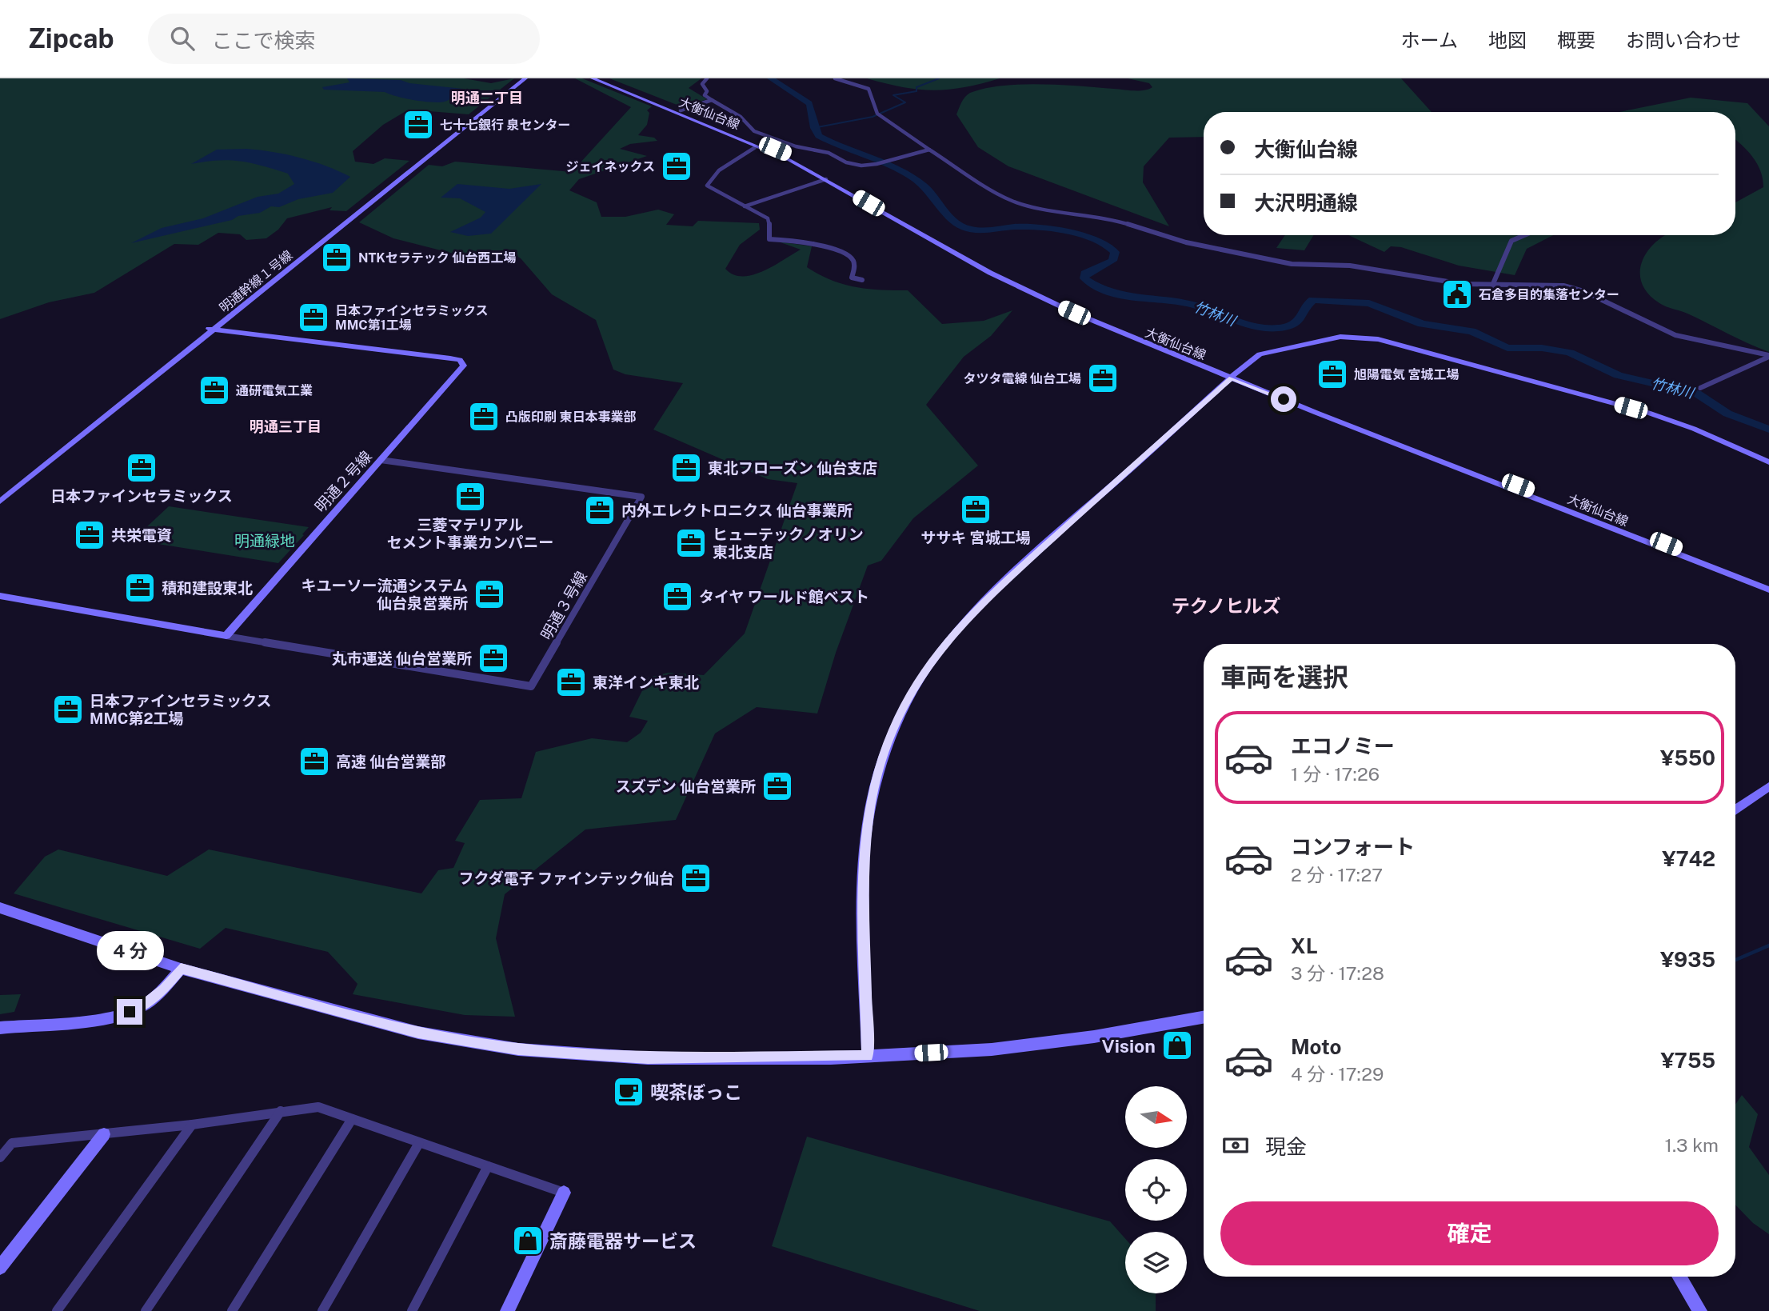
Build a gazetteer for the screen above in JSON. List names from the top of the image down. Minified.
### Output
{"streets":{"street":["大衡仙台線","明通幹線１号線","明通２号線","明通３号線"]},"crossings":[["明通幹線１号線","明通２号線"],["明通２号線","明通３号線"]],"districts":["明通二丁目","明通三丁目","テクノヒルズ"],"water":["竹林川"],"parks":["明通緑地"],"places":{"office":["七十七銀行 泉センター","ジェイネックス","NTKセラテック 仙台西工場","日本ファインセラミックス MMC第1工場","旭陽電気 宮城工場","タツタ電線 仙台工場","通研電気工業","凸版印刷 東日本事業部","日本ファインセラミックス","東北フローズン 仙台支店","三菱マテリアル セメント事業カンパニー","ササキ 宮城工場","内外エレクトロニクス 仙台事業所","共栄電資","ヒューテックノオリン 東北支店","積和建設東北","キユーソー流通システム 仙台泉営業所","タイヤ ワールド館ベスト","丸市運送 仙台営業所","東洋インキ東北","日本ファインセラミックス MMC第2工場","高速 仙台営業部","スズデン 仙台営業所","フクダ電子 ファインテック仙台"],"public building":["石倉多目的集落センター"],"shop":["Vision","斎藤電器サービス"],"cafe":["喫茶ぼっこ"]},"north":"right","page":{"header":"Zipcab","search":"ここで検索","nav":["ホーム","地図","概要","お問い合わせ"],"banner":["大衡仙台線","大沢明通線"],"heading":"車両を選択","list":[{"name":"エコノミー","note":"1 分 · 17:26","value":"¥550"},{"name":"コンフォート","note":"2 分 · 17:27","value":"¥742"},{"name":"XL","note":"3 分 · 17:28","value":"¥935"},{"name":"Moto","note":"4 分 · 17:29","value":"¥755"}],"bubble":"4 分","pay":["現金","1.3 km"],"buttons":"確定"}}
